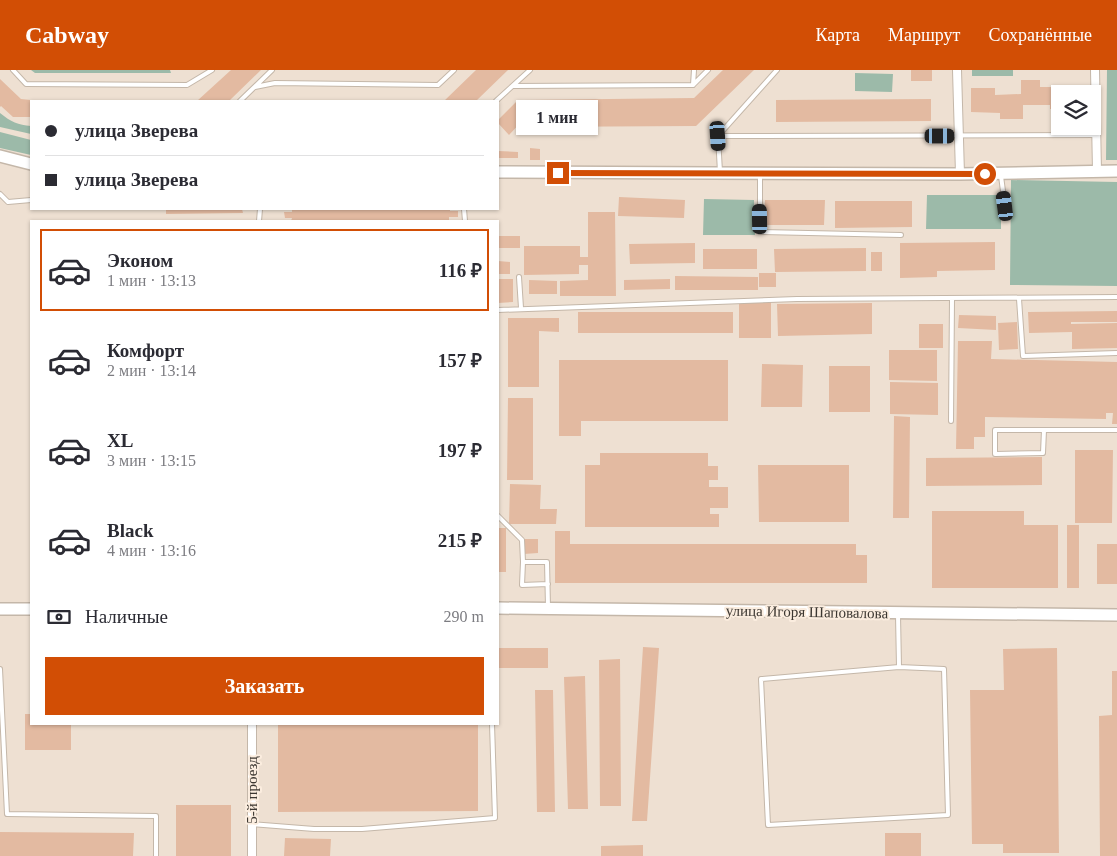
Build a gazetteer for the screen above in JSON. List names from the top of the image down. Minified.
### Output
{"streets":{"street":["улица Игоря Шаповалова","5-й проезд"]},"page":{"header":"Cabway","nav":["Карта","Маршрут","Сохранённые"],"bubble":"1 мин","banner":["улица Зверева","улица Зверева"],"list":[{"name":"Эконом","note":"1 мин · 13:13","value":"116 ₽"},{"name":"Комфорт","note":"2 мин · 13:14","value":"157 ₽"},{"name":"XL","note":"3 мин · 13:15","value":"197 ₽"},{"name":"Black","note":"4 мин · 13:16","value":"215 ₽"}],"pay":["Наличные","290 m"],"buttons":"Заказать"}}
